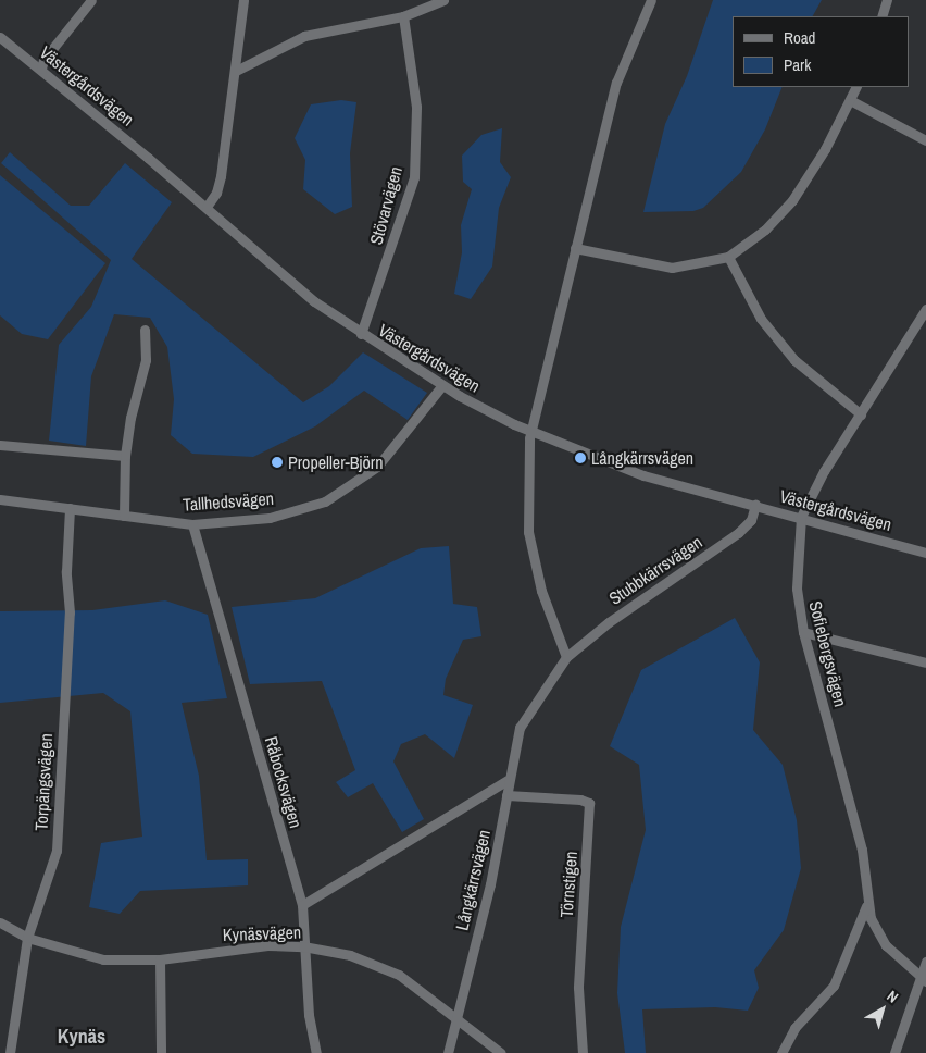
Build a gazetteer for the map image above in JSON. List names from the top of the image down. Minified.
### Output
{"streets":{"street":["Västergårdsvägen","Stövarvägen","Tallhedsvägen","Stubbkärrsvägen","Sofiebergsvägen","Torpängsvägen","Råbocksvägen","Långkärrsvägen","Törnstigen","Kynäsvägen"]},"crossings":[["Västergårdsvägen","Stövarvägen"],["Västergårdsvägen","Tallhedsvägen"],["Västergårdsvägen","Stubbkärrsvägen"],["Västergårdsvägen","Sofiebergsvägen"],["Tallhedsvägen","Torpängsvägen"],["Tallhedsvägen","Råbocksvägen"],["Stubbkärrsvägen","Långkärrsvägen"],["Torpängsvägen","Kynäsvägen"],["Råbocksvägen","Kynäsvägen"],["Långkärrsvägen","Törnstigen"],["Långkärrsvägen","Kynäsvägen"]],"districts":["Kynäs"],"places":["Långkärrsvägen","Propeller-Björn"],"legend":["Road","Park"],"north":"top right"}
